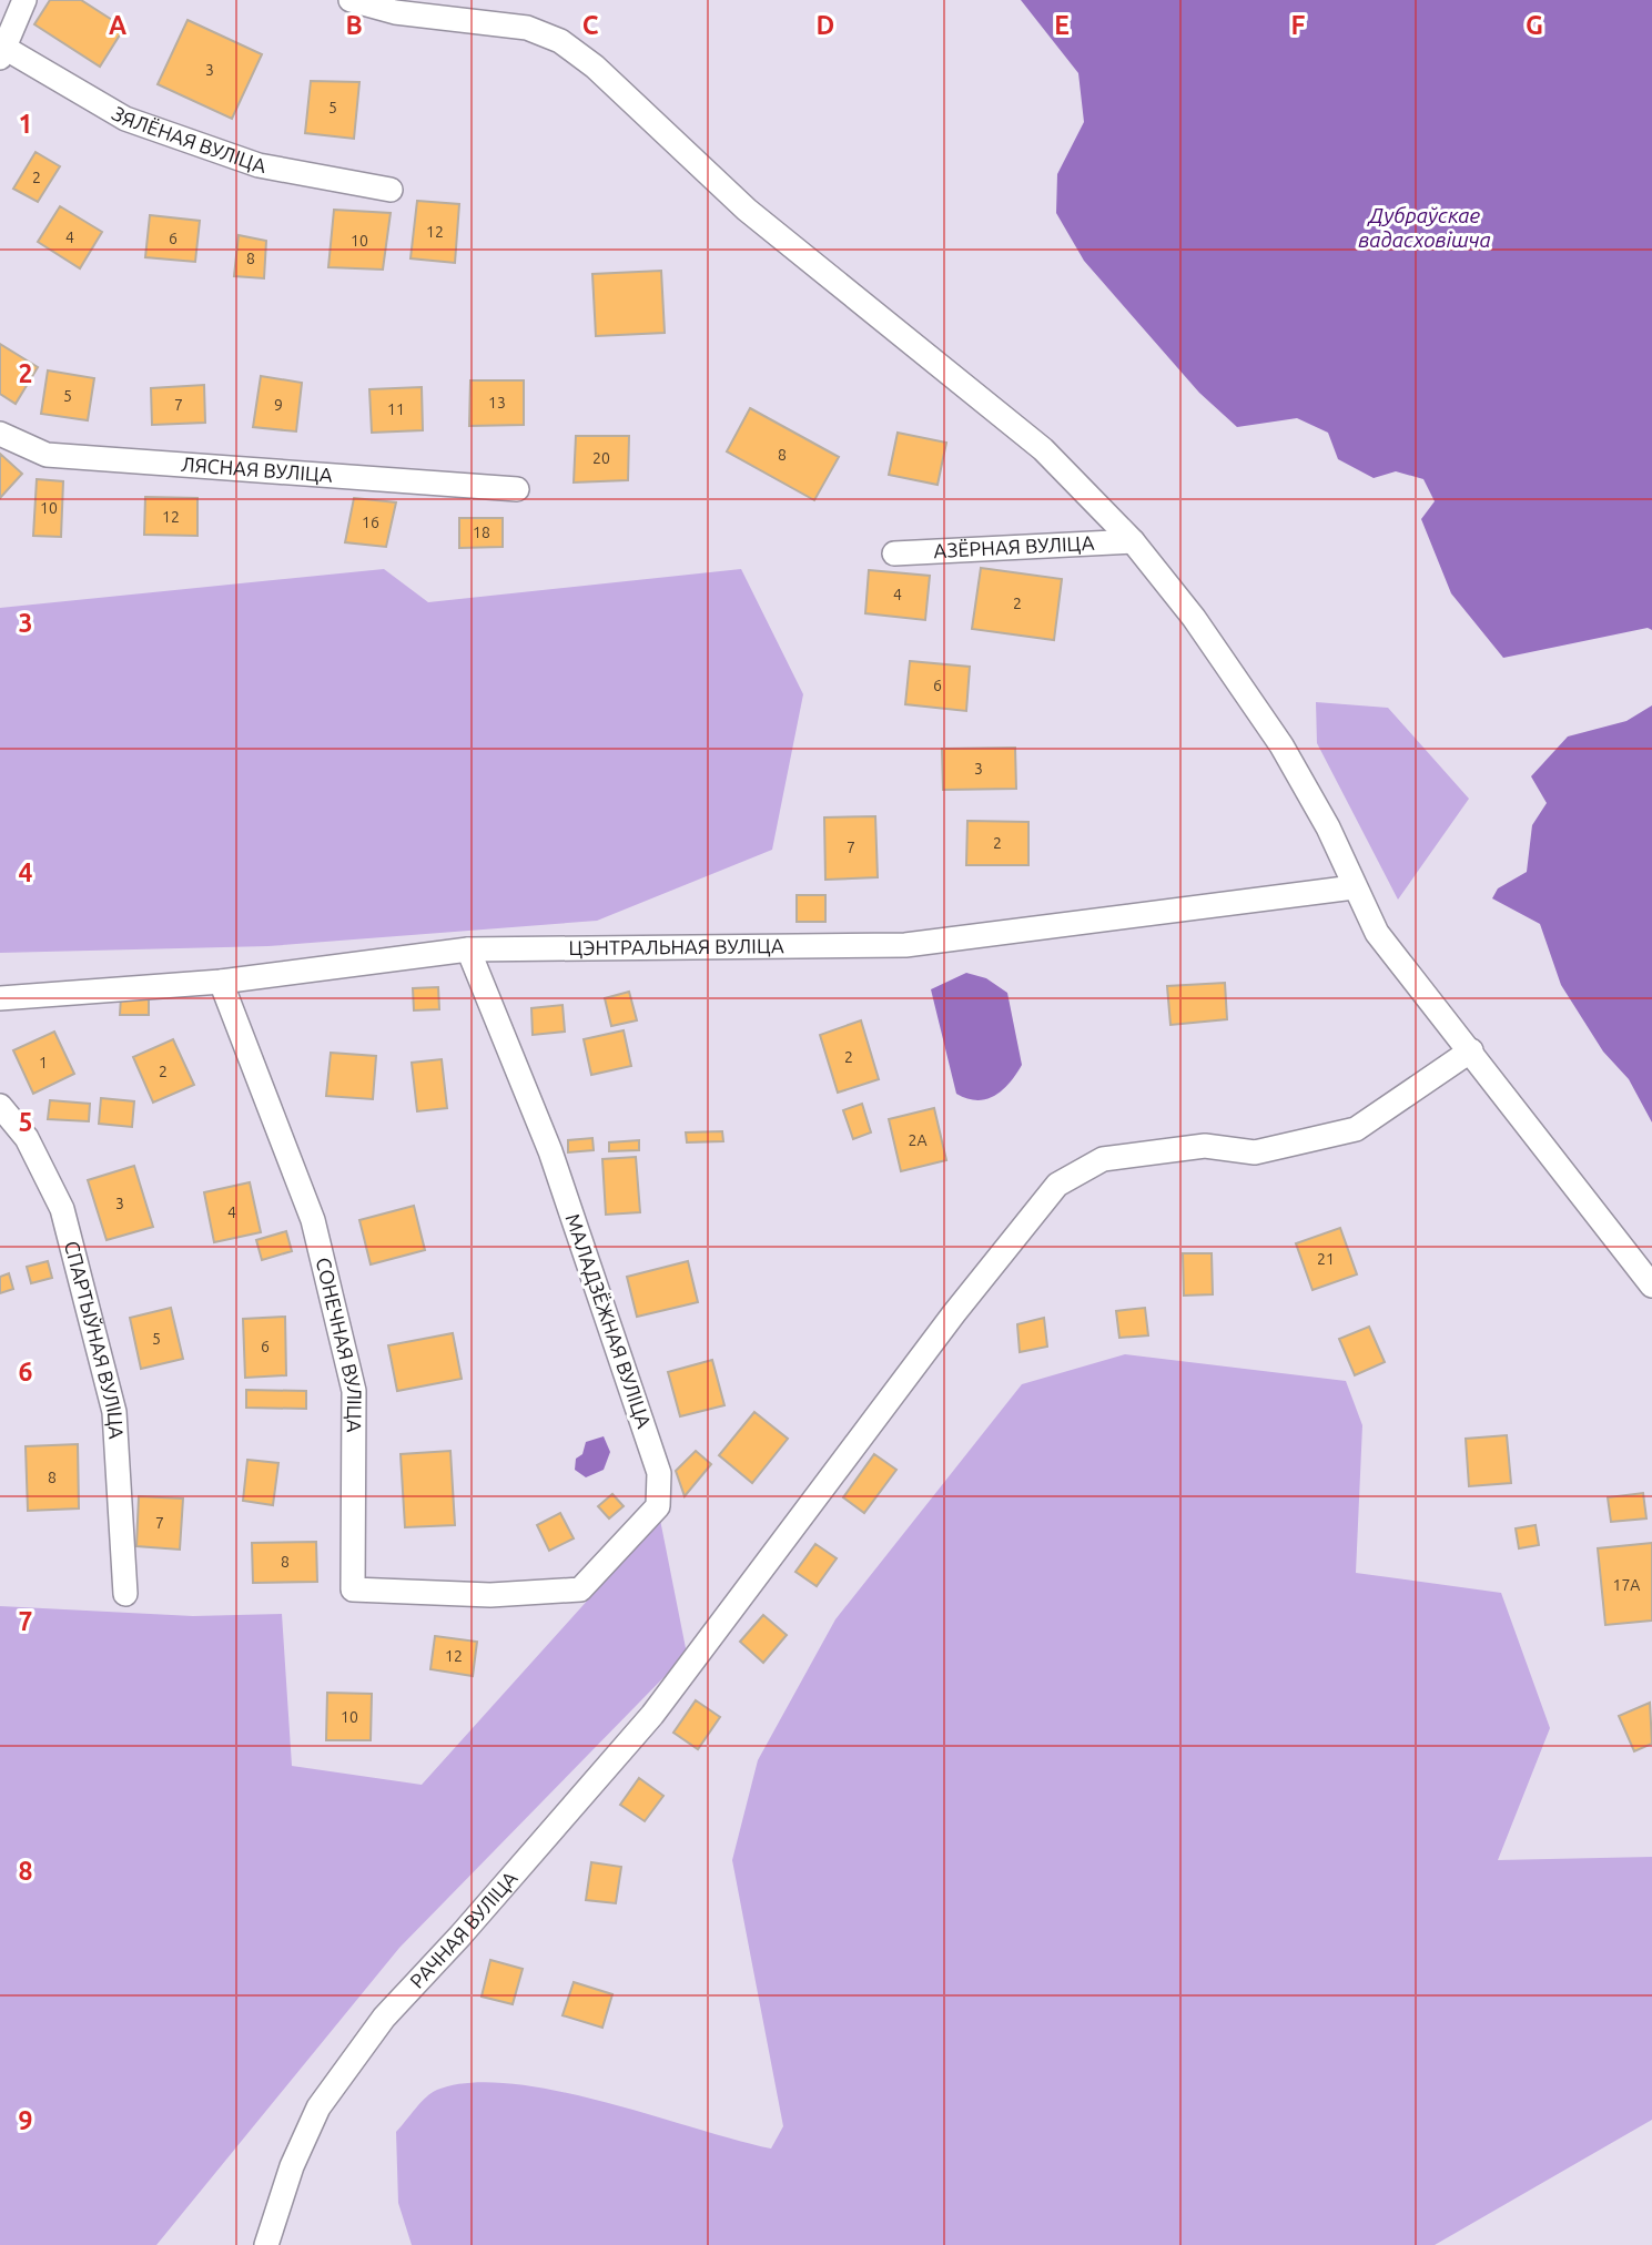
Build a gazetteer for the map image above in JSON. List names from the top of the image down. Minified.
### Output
{"streets":{"street":["ЗЯЛЁНАЯ ВУЛІЦА","ЛЯСНАЯ ВУЛІЦА","АЗЁРНАЯ ВУЛІЦА","ЦЭНТРАЛЬНАЯ ВУЛІЦА","МАЛАДЗЁЖНАЯ ВУЛІЦА","СПАРТЫЎНАЯ ВУЛІЦА","СОНЕЧНАЯ ВУЛІЦА","РАЧНАЯ ВУЛІЦА"]},"crossings":[["ЦЭНТРАЛЬНАЯ ВУЛІЦА","МАЛАДЗЁЖНАЯ ВУЛІЦА"],["ЦЭНТРАЛЬНАЯ ВУЛІЦА","СОНЕЧНАЯ ВУЛІЦА"],["МАЛАДЗЁЖНАЯ ВУЛІЦА","СОНЕЧНАЯ ВУЛІЦА"]],"water":["Дубраўскае вадасховішча"],"house_numbers":["3","5","2","12","4","6","10","8","5","13","7","9","11","8","20","10","12","16","18","4","2","6","3","2","7","2","1","2","2А","3","4","21","5","6","8","7","8","17А","12","10"],"grid":{"columns":["A","B","C","D","E","F","G"],"rows":["1","2","3","4","5","6","7","8","9"]}}
